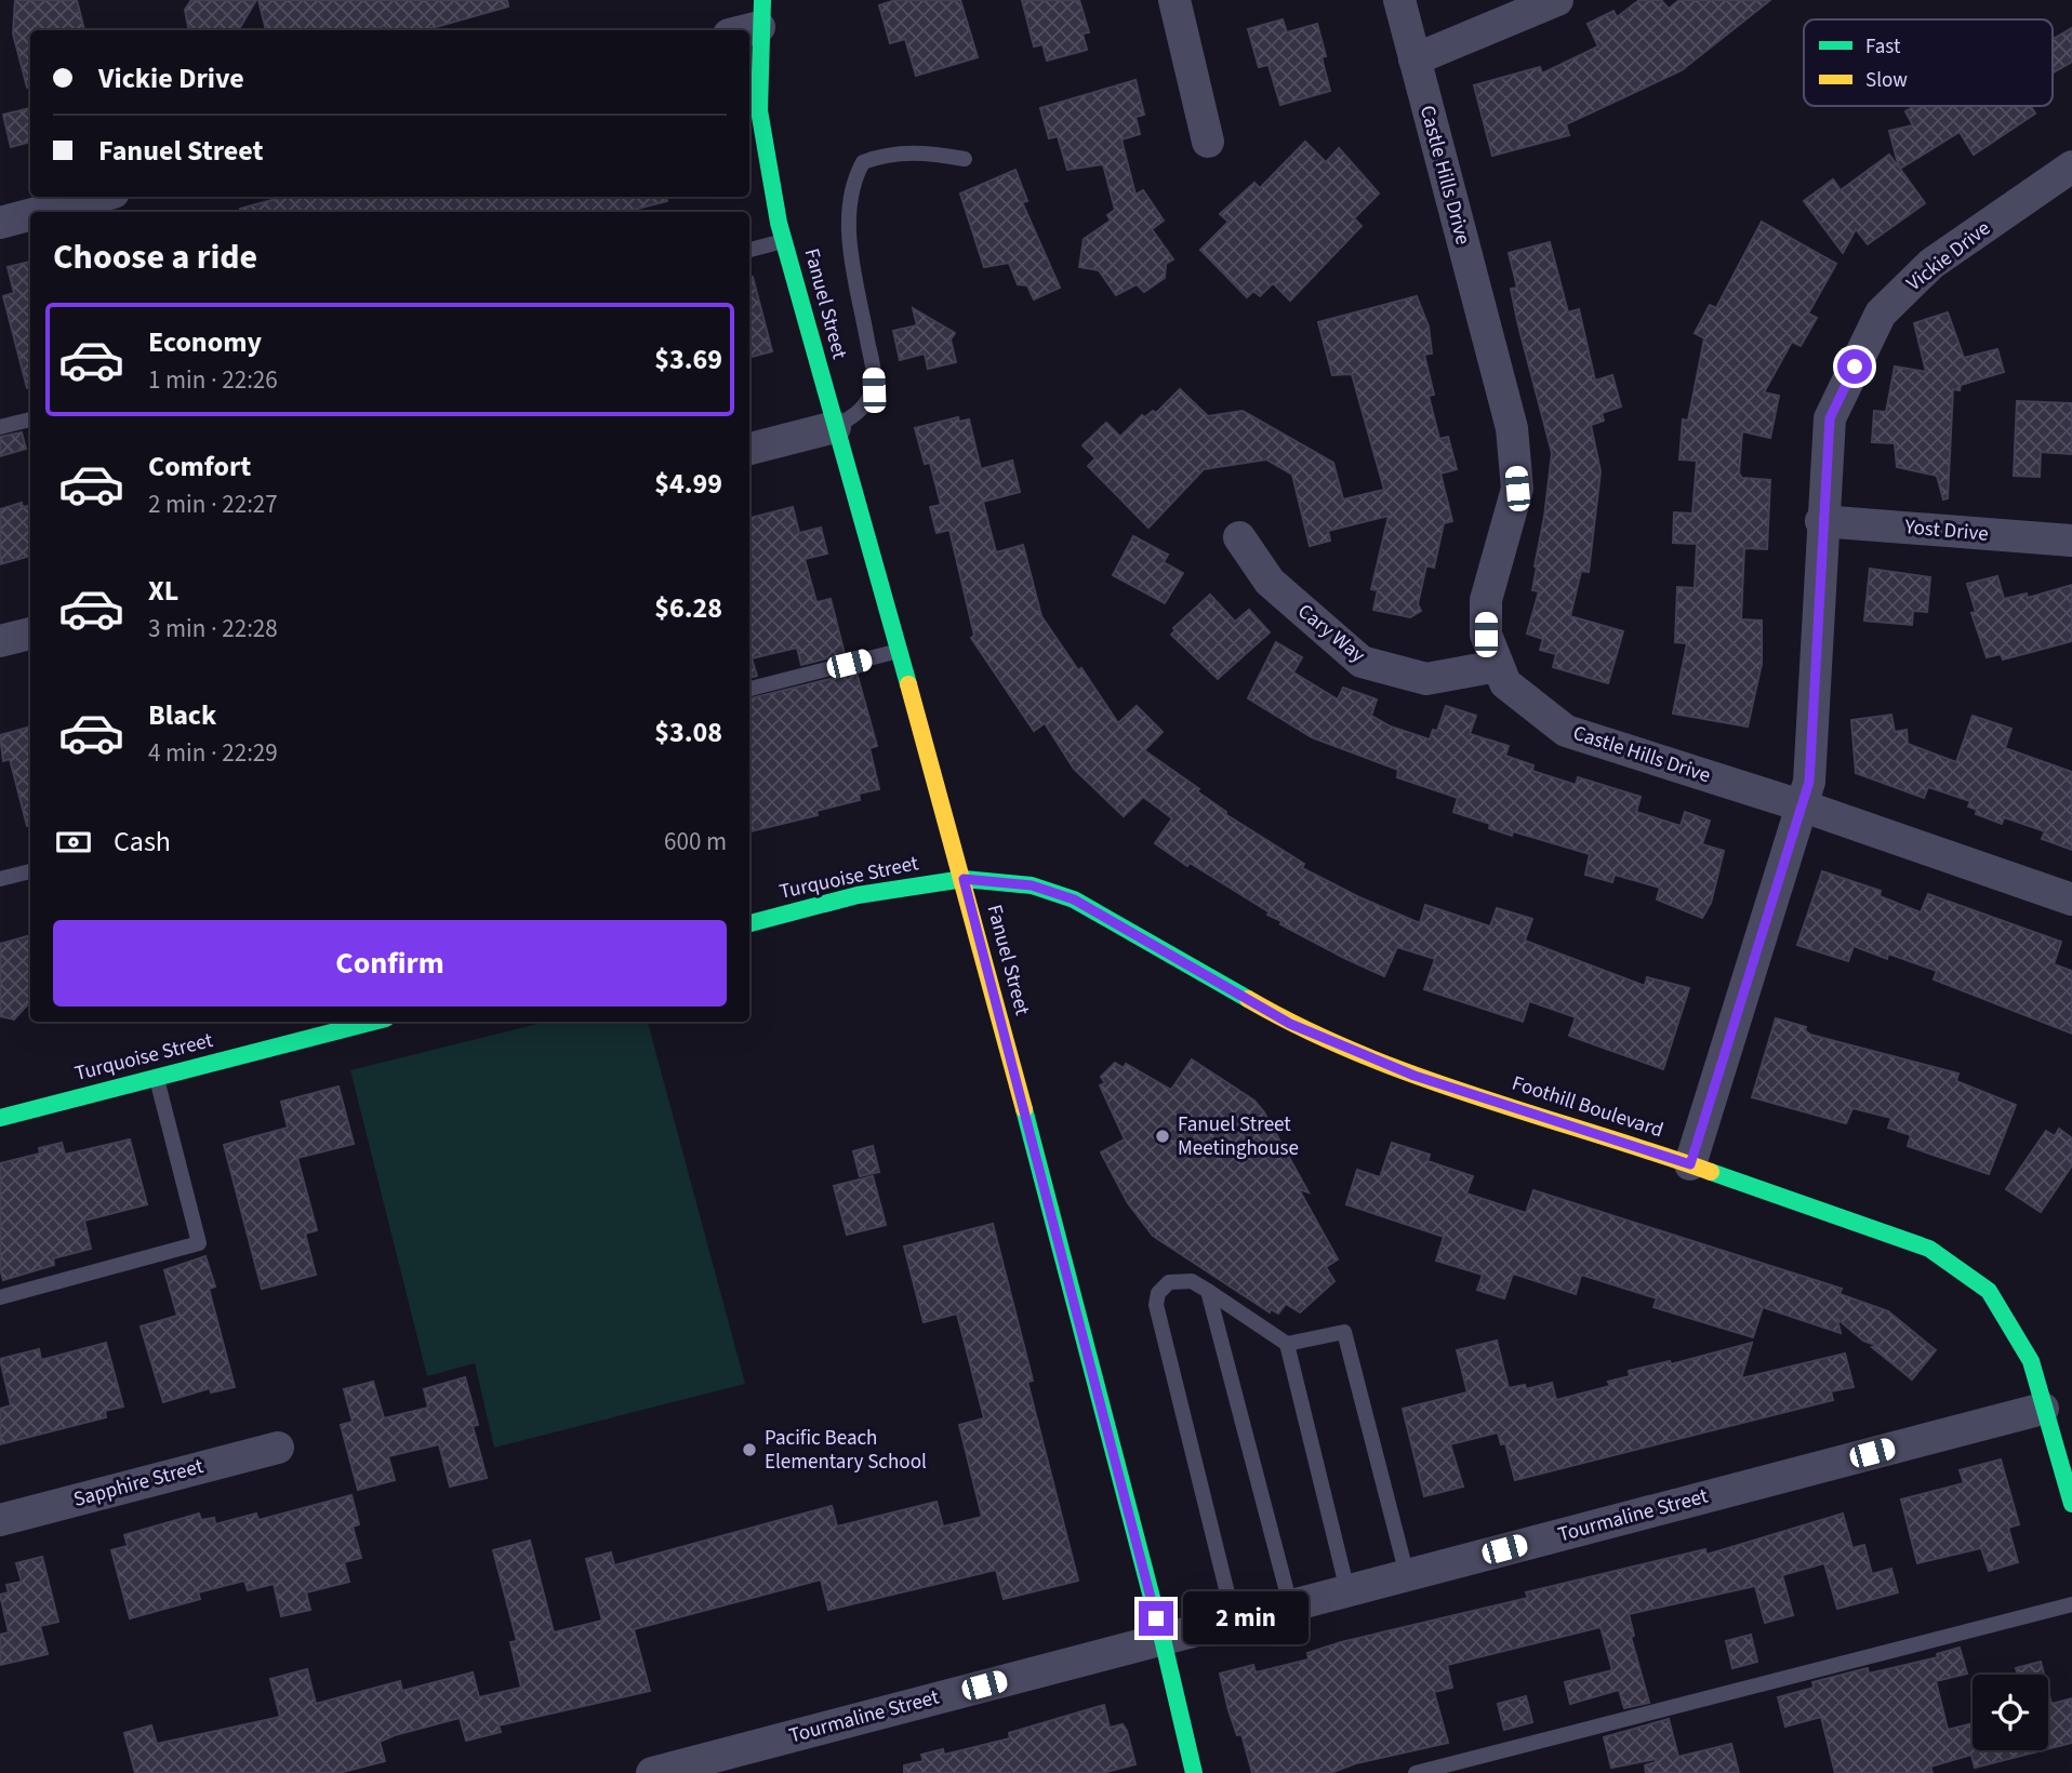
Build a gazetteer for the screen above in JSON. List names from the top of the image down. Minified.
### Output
{"streets":{"main road":["Fanuel Street","Turquoise Street","Foothill Boulevard"],"street":["Castle Hills Drive","Vickie Drive","Yost Drive","Cary Way","Sapphire Street","Tourmaline Street"]},"crossings":[["Castle Hills Drive","Vickie Drive"],["Castle Hills Drive","Cary Way"],["Vickie Drive","Yost Drive"],["Vickie Drive","Foothill Boulevard"],["Fanuel Street","Turquoise Street"],["Fanuel Street","Foothill Boulevard"],["Fanuel Street","Tourmaline Street"],["Turquoise Street","Foothill Boulevard"],["Foothill Boulevard","Tourmaline Street"]],"places":["Fanuel Street Meetinghouse","Pacific Beach Elementary School"],"legend":["Fast","Slow"],"page":{"banner":["Vickie Drive","Fanuel Street"],"heading":"Choose a ride","list":[{"name":"Economy","note":"1 min · 22:26","value":"$3.69"},{"name":"Comfort","note":"2 min · 22:27","value":"$4.99"},{"name":"XL","note":"3 min · 22:28","value":"$6.28"},{"name":"Black","note":"4 min · 22:29","value":"$3.08"}],"pay":["Cash","600 m"],"buttons":"Confirm","bubble":"2 min"}}
